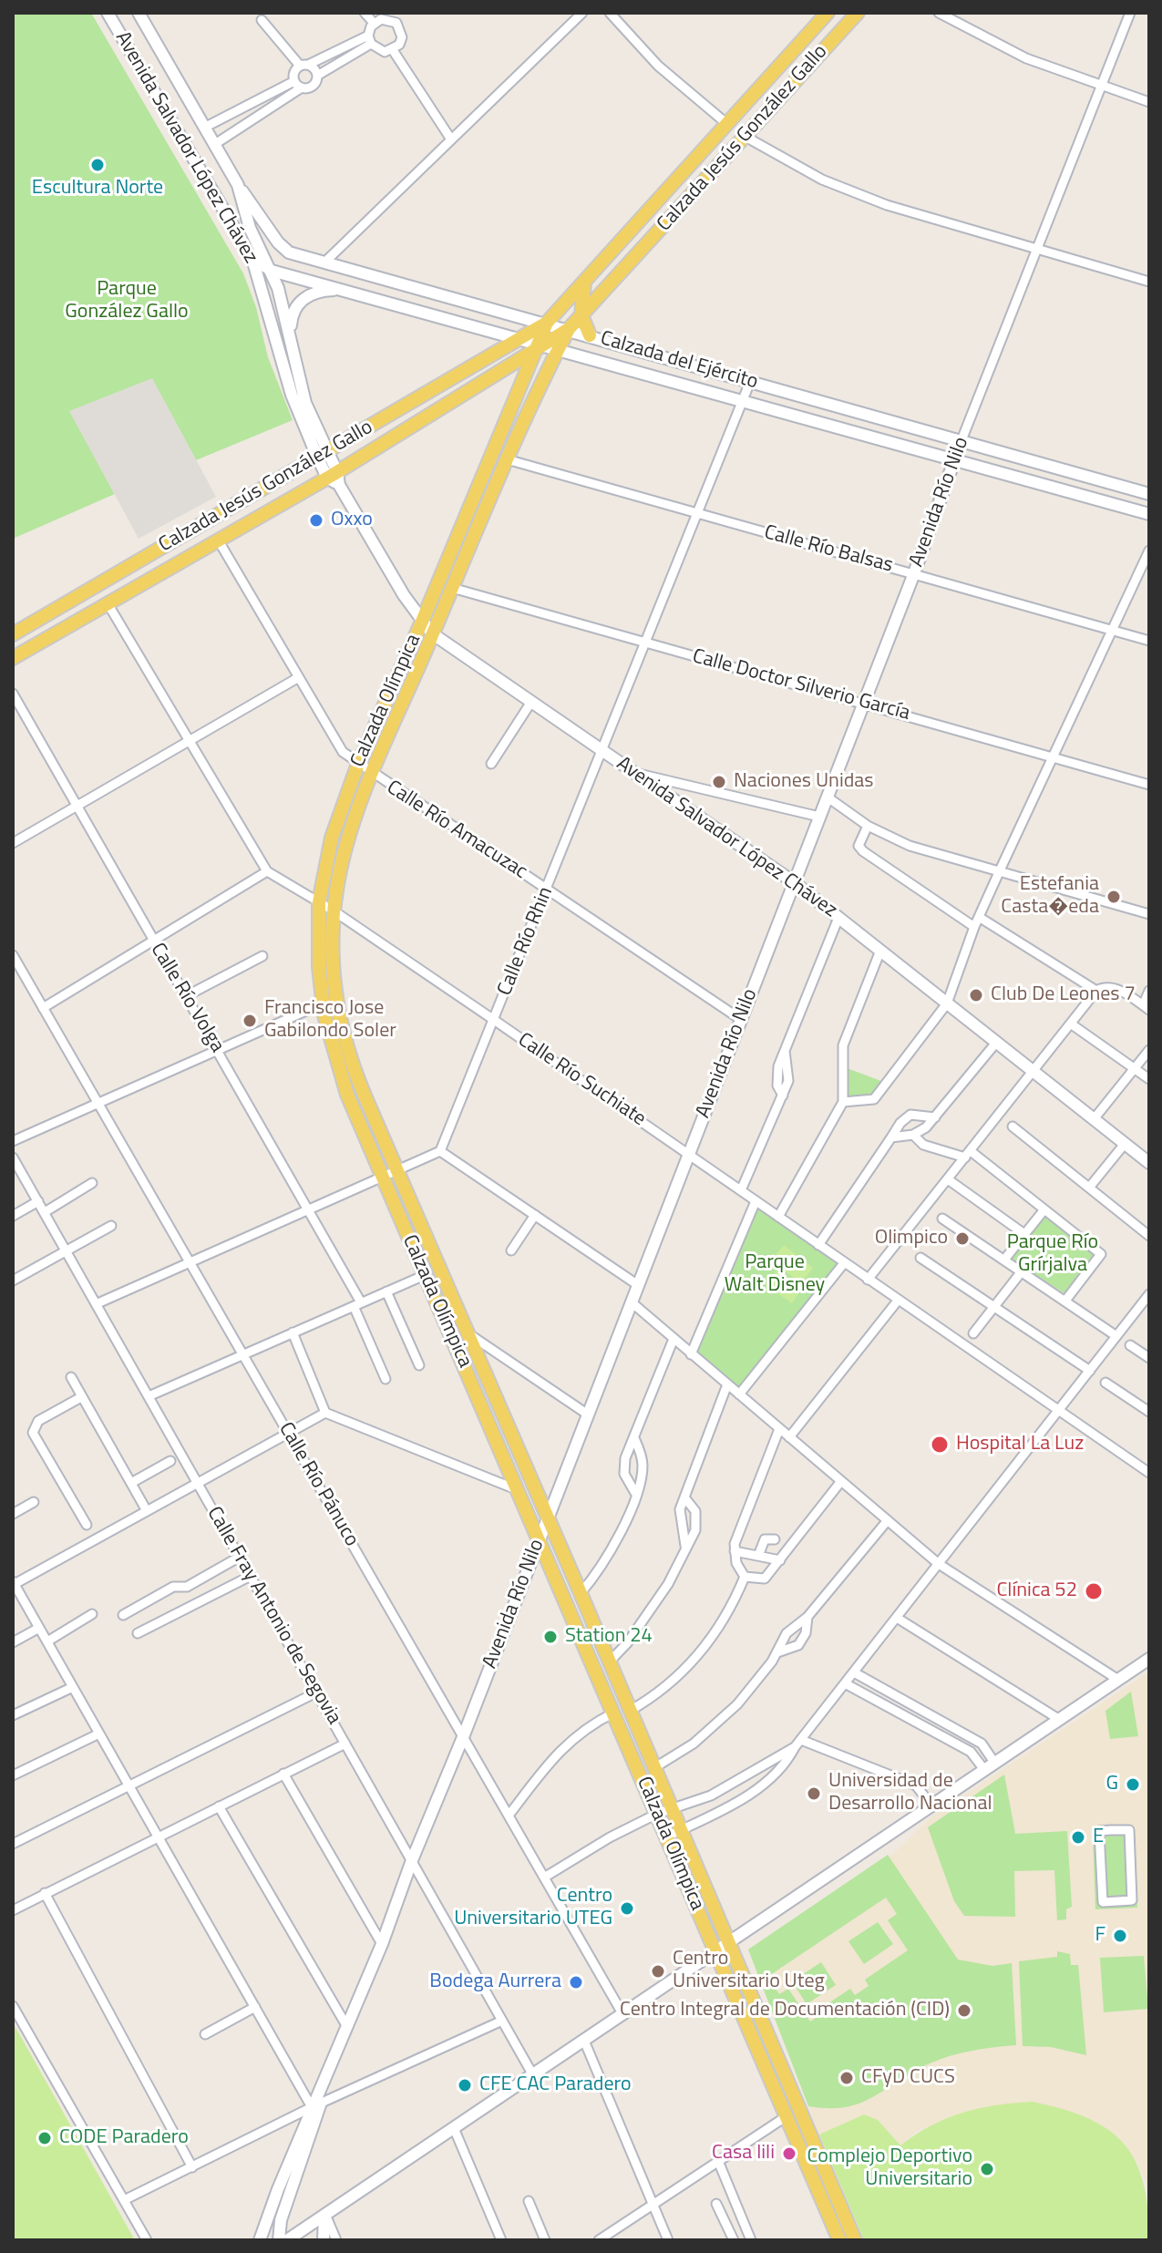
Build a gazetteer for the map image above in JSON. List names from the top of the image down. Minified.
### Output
{"streets":{"main road":["Calzada Jesús González Gallo","Avenida Salvador López Chávez","Calzada del Ejército","Avenida Río Nilo","Calzada Olímpica"],"street":["Calle Río Balsas","Calle Doctor Silverio García","Calle Río Amacuzac","Calle Río Rhin","Calle Río Volga","Calle Río Suchiate","Calle Río Pánuco","Calle Fray Antonio de Segovia"]},"crossings":[["Calzada Jesús González Gallo","Avenida Salvador López Chávez"],["Calzada Jesús González Gallo","Calzada del Ejército"],["Calzada Jesús González Gallo","Calzada Olímpica"],["Calzada Jesús González Gallo","Calle Río Amacuzac"],["Calzada Jesús González Gallo","Calle Río Suchiate"],["Avenida Salvador López Chávez","Calzada del Ejército"],["Avenida Salvador López Chávez","Avenida Río Nilo"],["Avenida Salvador López Chávez","Calzada Olímpica"],["Avenida Salvador López Chávez","Calle Río Rhin"],["Calzada del Ejército","Avenida Río Nilo"],["Calzada del Ejército","Calzada Olímpica"],["Calzada del Ejército","Calle Río Rhin"],["Avenida Río Nilo","Calle Río Balsas"],["Avenida Río Nilo","Calle Doctor Silverio García"],["Avenida Río Nilo","Calzada Olímpica"],["Avenida Río Nilo","Calle Río Amacuzac"],["Avenida Río Nilo","Calle Río Suchiate"],["Avenida Río Nilo","Calle Río Pánuco"],["Avenida Río Nilo","Calle Fray Antonio de Segovia"],["Calle Río Balsas","Calzada Olímpica"],["Calle Río Balsas","Calle Río Rhin"],["Calle Doctor Silverio García","Calzada Olímpica"],["Calle Doctor Silverio García","Calle Río Rhin"],["Calzada Olímpica","Calle Río Amacuzac"],["Calzada Olímpica","Calle Río Suchiate"],["Calle Río Amacuzac","Calle Río Rhin"],["Calle Río Rhin","Calle Río Suchiate"]],"parks":["Parque González Gallo","Parque Río Grírjalva","Parque Walt Disney"],"places":["Escultura Norte","Oxxo","Naciones Unidas","Estefania Casta�eda","Club De Leones 7","Francisco Jose Gabilondo Soler","Olimpico","Hospital La Luz","Clínica 52","Station 24","G","Universidad de Desarrollo Nacional","E","Centro Universitario UTEG","F","Centro Universitario Uteg","Bodega Aurrera","Centro Integral de Documentación (CID)","CFyD CUCS","CFE CAC Paradero","CODE Paradero","Casa lili","Complejo Deportivo Universitario"]}
